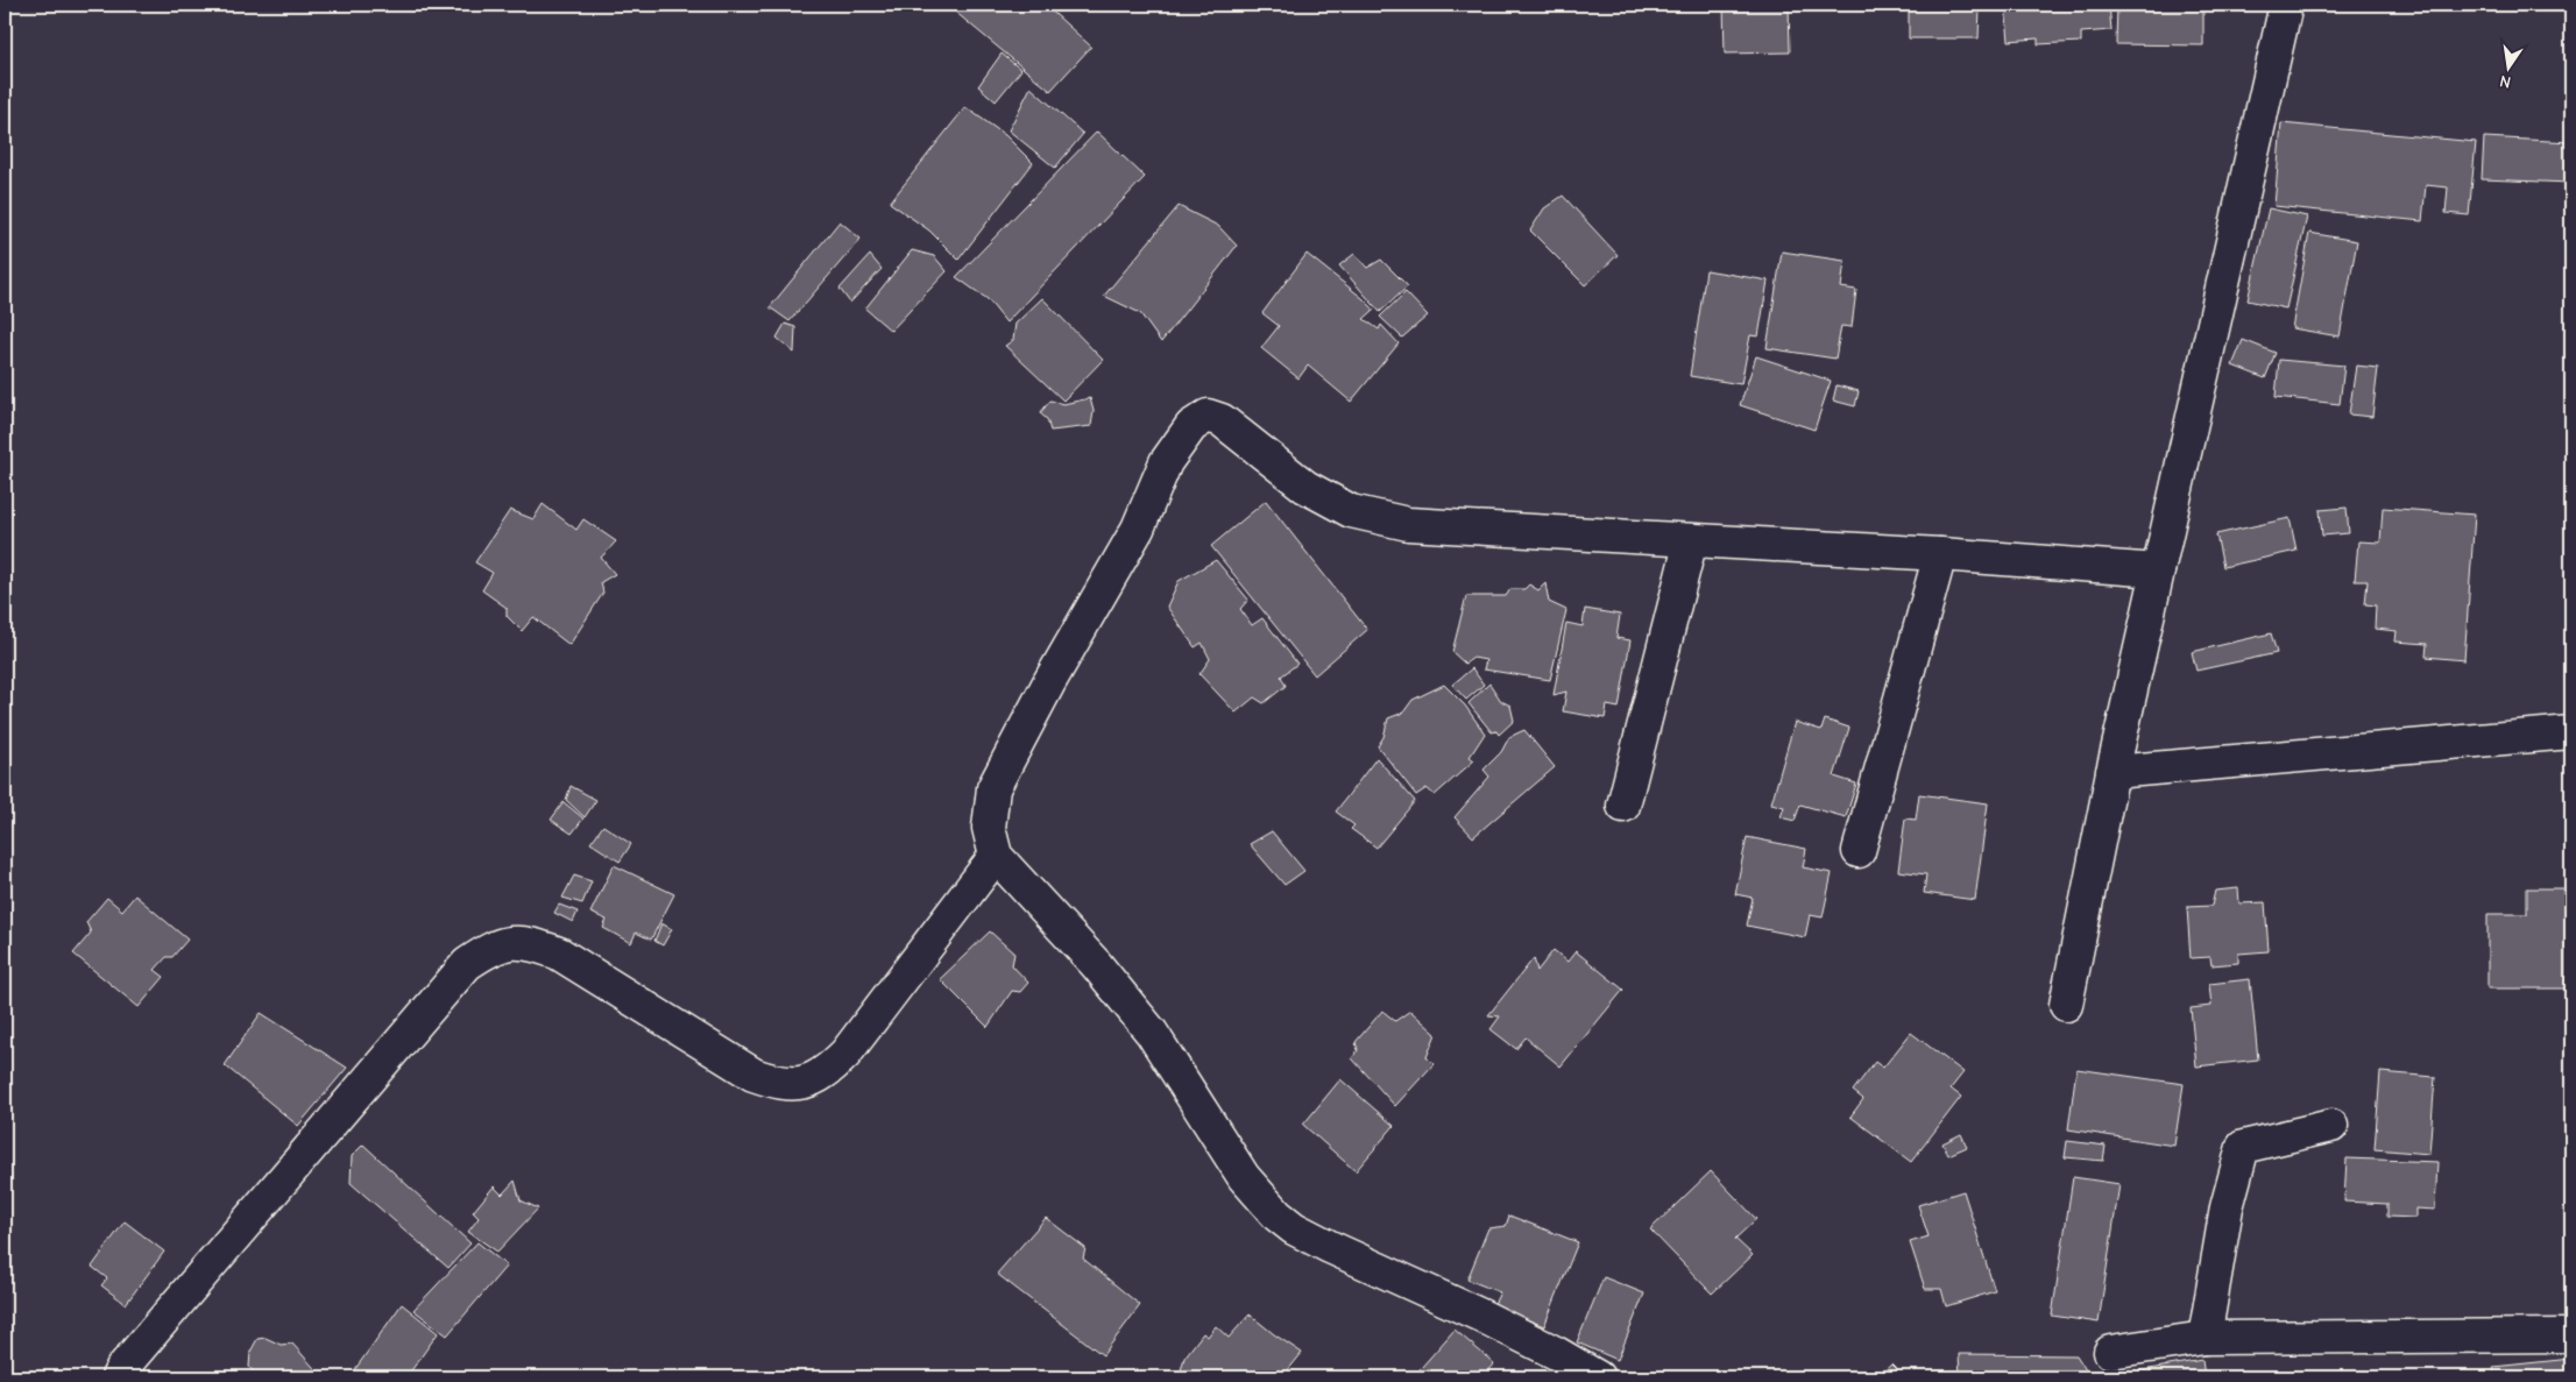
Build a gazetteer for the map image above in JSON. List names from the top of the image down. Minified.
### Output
{"north":"bottom"}
